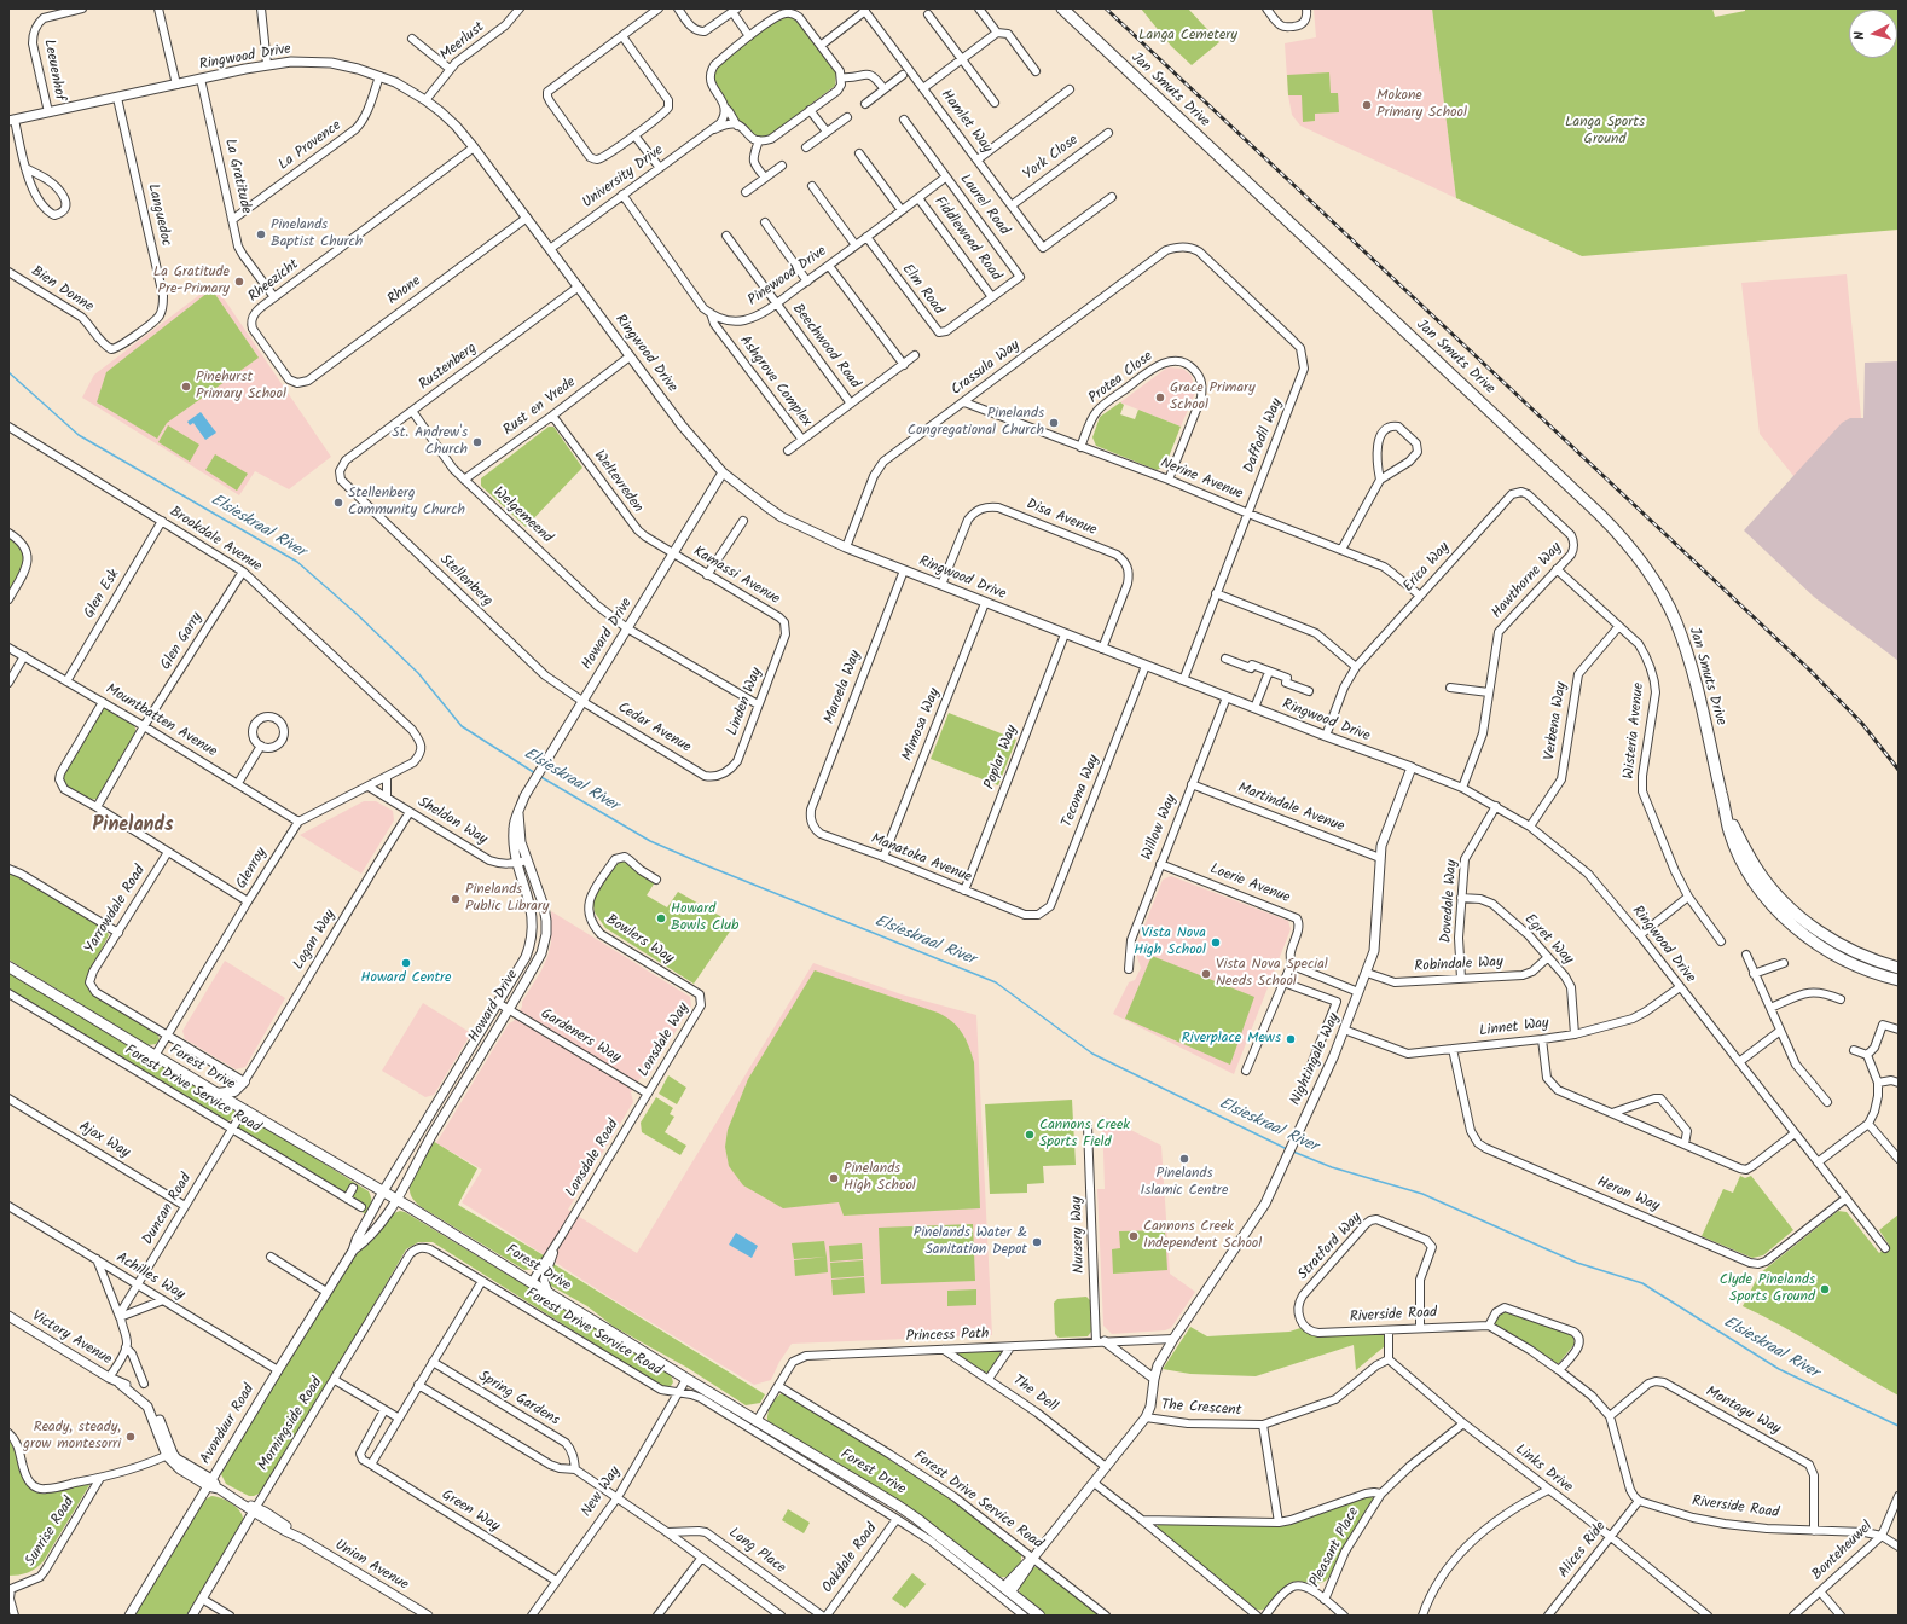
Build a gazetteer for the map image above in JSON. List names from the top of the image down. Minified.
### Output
{"streets":{"main road":["Jan Smuts Drive","Forest Drive"],"street":["Meerlust","Ringwood Drive","Leeuenhof","Hamlet Way","La Provence","York Close","La Gratitude","University Drive","Laurel Road","Languedoc","Fiddlewood Road","Pinewood Drive","Rheezicht","Bien Donne","Elm Road","Rhone","Beechwood Road","Rustenberg","Crassula Way","Protea Close","Ashgrove Complex","Rust en Vrede","Daffodil Way","Nerine Avenue","Weltevreden","Welgemeend","Disa Avenue","Brookdale Avenue","Erica Way","Kamassi Avenue","Stellenberg","Hawthorne Way","Glen Esk","Howard Drive","Glen Garry","Maroela Way","Linden Way","Mountbatten Avenue","Verbena Way","Mimosa Way","Cedar Avenue","Wisteria Avenue","Poplar Way","Tecoma Way","Martindale Avenue","Sheldon Way","Willow Way","Manatoka Avenue","Glenroy","Loerie Avenue","Dovedale Way","Yarrowdale Road","Logan Way","Bowlers Way","Egret Way","Robindale Way","Linnet Way","Gardeners Way","Lonsdale Way","Nightingale Way","Forest Drive Service Road","Ajax Way","Lonsdale Road","Heron Way","Duncan Road","Nursery Way","Stratford Way","Achilles Way","Riverside Road","Princess Path","Victory Avenue","The Dell","Spring Gardens","The Crescent","Montagu Way","Avonduur Road","Morningside Road","Links Drive","New Way","Green Way","Sunrise Road","Pleasant Place","Alices Ride","Long Place","Bonteheuwel","Oakdale Road","Union Avenue"]},"crossings":[["Meerlust","Ringwood Drive"],["Ringwood Drive","Leeuenhof"],["Ringwood Drive","La Provence"],["Ringwood Drive","La Gratitude"],["Ringwood Drive","University Drive"],["Ringwood Drive","Languedoc"],["Ringwood Drive","Rheezicht"],["Ringwood Drive","Rhone"],["Ringwood Drive","Rustenberg"],["Ringwood Drive","Crassula Way"],["Ringwood Drive","Rust en Vrede"],["Ringwood Drive","Daffodil Way"],["Ringwood Drive","Disa Avenue"],["Ringwood Drive","Erica Way"],["Ringwood Drive","Hawthorne Way"],["Ringwood Drive","Howard Drive"],["Ringwood Drive","Maroela Way"],["Ringwood Drive","Verbena Way"],["Ringwood Drive","Mimosa Way"],["Ringwood Drive","Poplar Way"],["Ringwood Drive","Tecoma Way"],["Ringwood Drive","Willow Way"],["Ringwood Drive","Dovedale Way"],["Ringwood Drive","Linnet Way"],["Ringwood Drive","Nightingale Way"],["Ringwood Drive","Heron Way"],["Hamlet Way","York Close"],["La Provence","La Gratitude"],["La Gratitude","Rheezicht"],["University Drive","Pinewood Drive"],["Laurel Road","Fiddlewood Road"],["Laurel Road","Pinewood Drive"],["Laurel Road","Elm Road"],["Languedoc","Bien Donne"],["Fiddlewood Road","Pinewood Drive"],["Fiddlewood Road","Elm Road"],["Pinewood Drive","Elm Road"],["Pinewood Drive","Beechwood Road"],["Pinewood Drive","Ashgrove Complex"],["Rheezicht","Rhone"],["Rustenberg","Welgemeend"],["Rustenberg","Stellenberg"],["Crassula Way","Daffodil Way"],["Crassula Way","Nerine Avenue"],["Protea Close","Nerine Avenue"],["Rust en Vrede","Weltevreden"],["Rust en Vrede","Welgemeend"],["Daffodil Way","Nerine Avenue"],["Nerine Avenue","Erica Way"],["Weltevreden","Kamassi Avenue"],["Weltevreden","Howard Drive"],["Welgemeend","Howard Drive"],["Welgemeend","Linden Way"],["Brookdale Avenue","Glen Esk"],["Brookdale Avenue","Glen Garry"],["Erica Way","Hawthorne Way"],["Kamassi Avenue","Howard Drive"],["Kamassi Avenue","Linden Way"],["Stellenberg","Howard Drive"],["Stellenberg","Cedar Avenue"],["Hawthorne Way","Wisteria Avenue"],["Glen Esk","Mountbatten Avenue"],["Howard Drive","Cedar Avenue"],["Howard Drive","Sheldon Way"],["Howard Drive","Gardeners Way"],["Howard Drive","Forest Drive"],["Howard Drive","Avonduur Road"],["Glen Garry","Mountbatten Avenue"],["Maroela Way","Manatoka Avenue"],["Linden Way","Cedar Avenue"],["Mountbatten Avenue","Glenroy"],["Verbena Way","Wisteria Avenue"],["Mimosa Way","Manatoka Avenue"],["Poplar Way","Manatoka Avenue"],["Tecoma Way","Manatoka Avenue"],["Martindale Avenue","Willow Way"],["Martindale Avenue","Nightingale Way"],["Sheldon Way","Logan Way"],["Willow Way","Loerie Avenue"],["Glenroy","Yarrowdale Road"],["Glenroy","Forest Drive"],["Dovedale Way","Egret Way"],["Dovedale Way","Robindale Way"],["Bowlers Way","Lonsdale Way"],["Egret Way","Robindale Way"],["Egret Way","Linnet Way"],["Robindale Way","Nightingale Way"],["Linnet Way","Nightingale Way"],["Linnet Way","Heron Way"],["Gardeners Way","Lonsdale Way"],["Gardeners Way","Lonsdale Road"],["Lonsdale Way","Lonsdale Road"],["Nightingale Way","Princess Path"],["Nightingale Way","The Crescent"],["Forest Drive","Lonsdale Road"],["Forest Drive","Duncan Road"],["Forest Drive","Princess Path"],["Forest Drive","The Crescent"],["Forest Drive","Avonduur Road"],["Forest Drive","New Way"],["Forest Drive Service Road","Duncan Road"],["Forest Drive Service Road","Princess Path"],["Forest Drive Service Road","The Crescent"],["Forest Drive Service Road","Morningside Road"],["Forest Drive Service Road","New Way"],["Forest Drive Service Road","Oakdale Road"],["Ajax Way","Duncan Road"],["Duncan Road","Achilles Way"],["Nursery Way","Princess Path"],["Stratford Way","Riverside Road"],["Achilles Way","Avonduur Road"],["Riverside Road","Montagu Way"],["Riverside Road","Alices Ride"],["Riverside Road","Bonteheuwel"],["Princess Path","The Dell"],["Victory Avenue","Avonduur Road"],["Victory Avenue","Union Avenue"],["The Dell","The Crescent"],["The Crescent","Links Drive"],["Avonduur Road","Union Avenue"],["Morningside Road","Union Avenue"],["Links Drive","Pleasant Place"],["Links Drive","Alices Ride"],["New Way","Green Way"]],"districts":["Pinelands"],"water":["Elsieskraal River"],"parks":["Langa Cemetery","Langa Sports Ground"],"places":["Mokone Primary School","Pinelands Baptist Church","La Gratitude Pre-Primary","Pinehurst Primary School","Grace Primary School","Pinelands Congregational Church","St. Andrew's Church","Stellenberg Community Church","Pinelands Public Library","Howard Bowls Club","Vista Nova High School","Howard Centre","Vista Nova Special Needs School","Riverplace Mews","Cannons Creek Sports Field","Pinelands Islamic Centre","Pinelands High School","Cannons Creek Independent School","Pinelands Water & Sanitation Depot","Clyde Pinelands Sports Ground","Ready, steady, grow montesorri"],"north":"left"}
